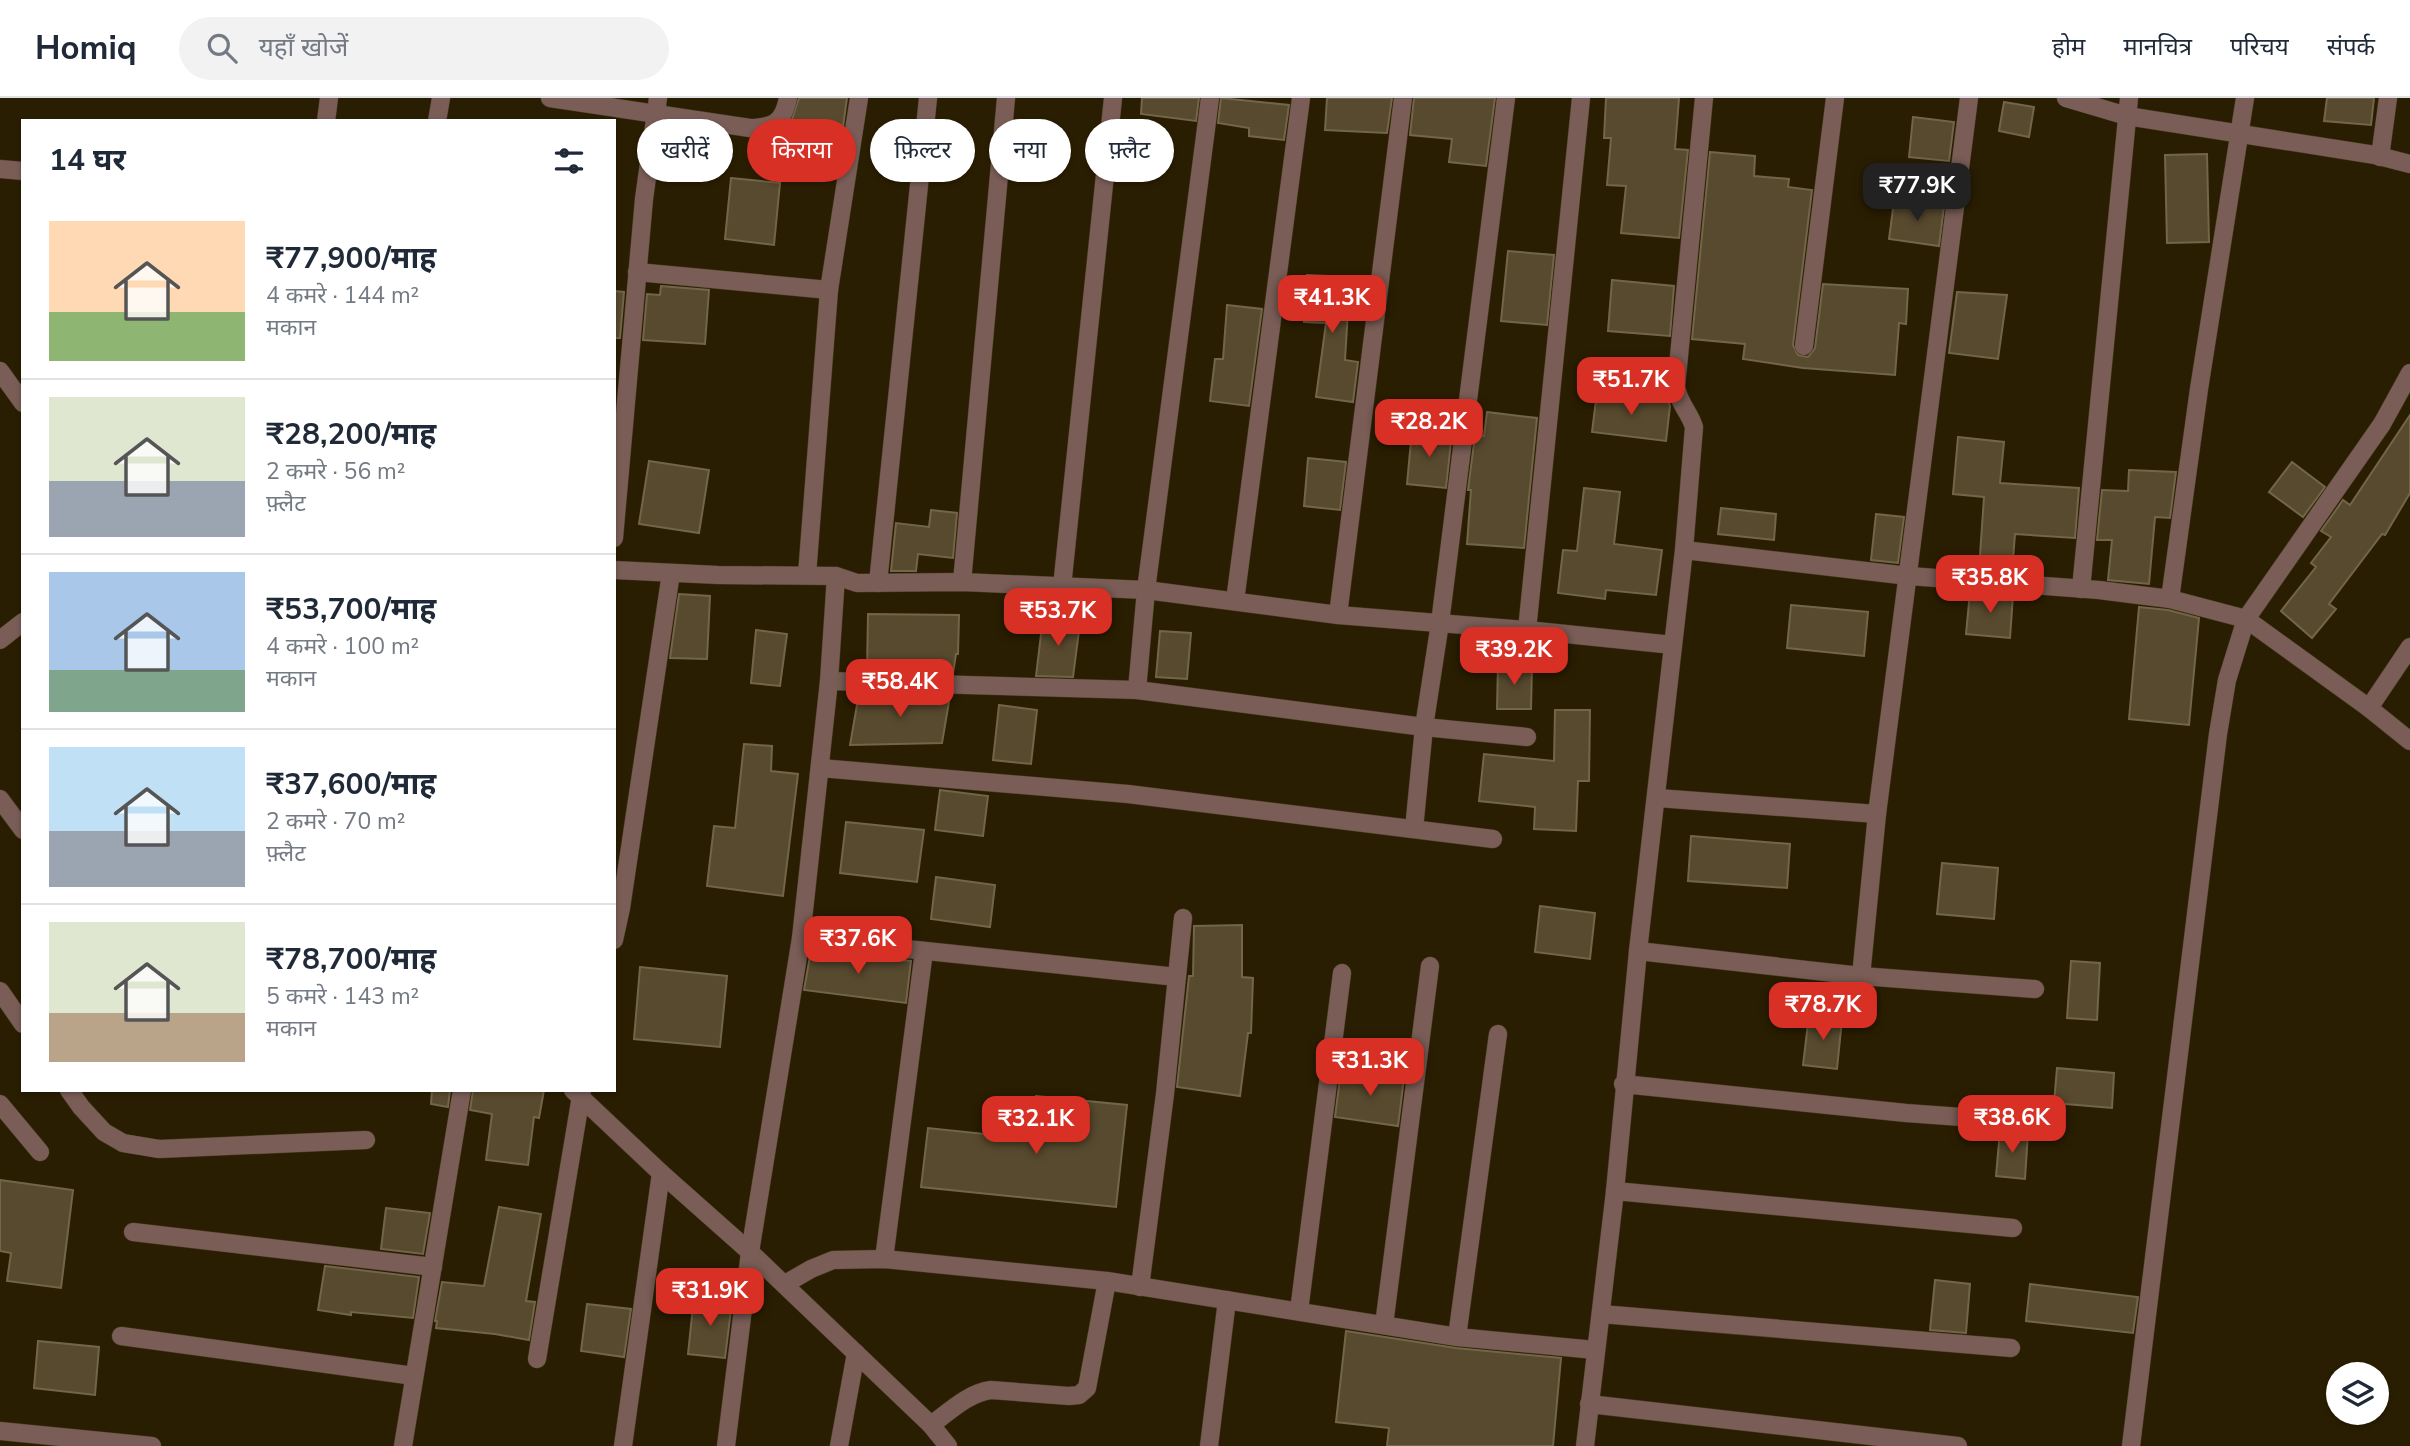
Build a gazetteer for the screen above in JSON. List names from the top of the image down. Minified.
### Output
{"page":{"header":"Homiq","search":"यहाँ खोजें","nav":["होम","मानचित्र","परिचय","संपर्क"],"chip":["खरीदें","किराया","फ़िल्टर","नया","फ़्लैट"],"heading":"14 घर","price":["₹77.9K","₹41.3K","₹51.7K","₹28.2K","₹35.8K","₹53.7K","₹39.2K","₹58.4K","₹37.6K","₹78.7K","₹31.3K","₹38.6K","₹32.1K","₹31.9K"],"list":[{"name":"₹77,900/माह","note":"4 कमरे · 144 m² · मकान"},{"name":"₹28,200/माह","note":"2 कमरे · 56 m² · फ़्लैट"},{"name":"₹53,700/माह","note":"4 कमरे · 100 m² · मकान"},{"name":"₹37,600/माह","note":"2 कमरे · 70 m² · फ़्लैट"},{"name":"₹78,700/माह","note":"5 कमरे · 143 m² · मकान"}]}}
